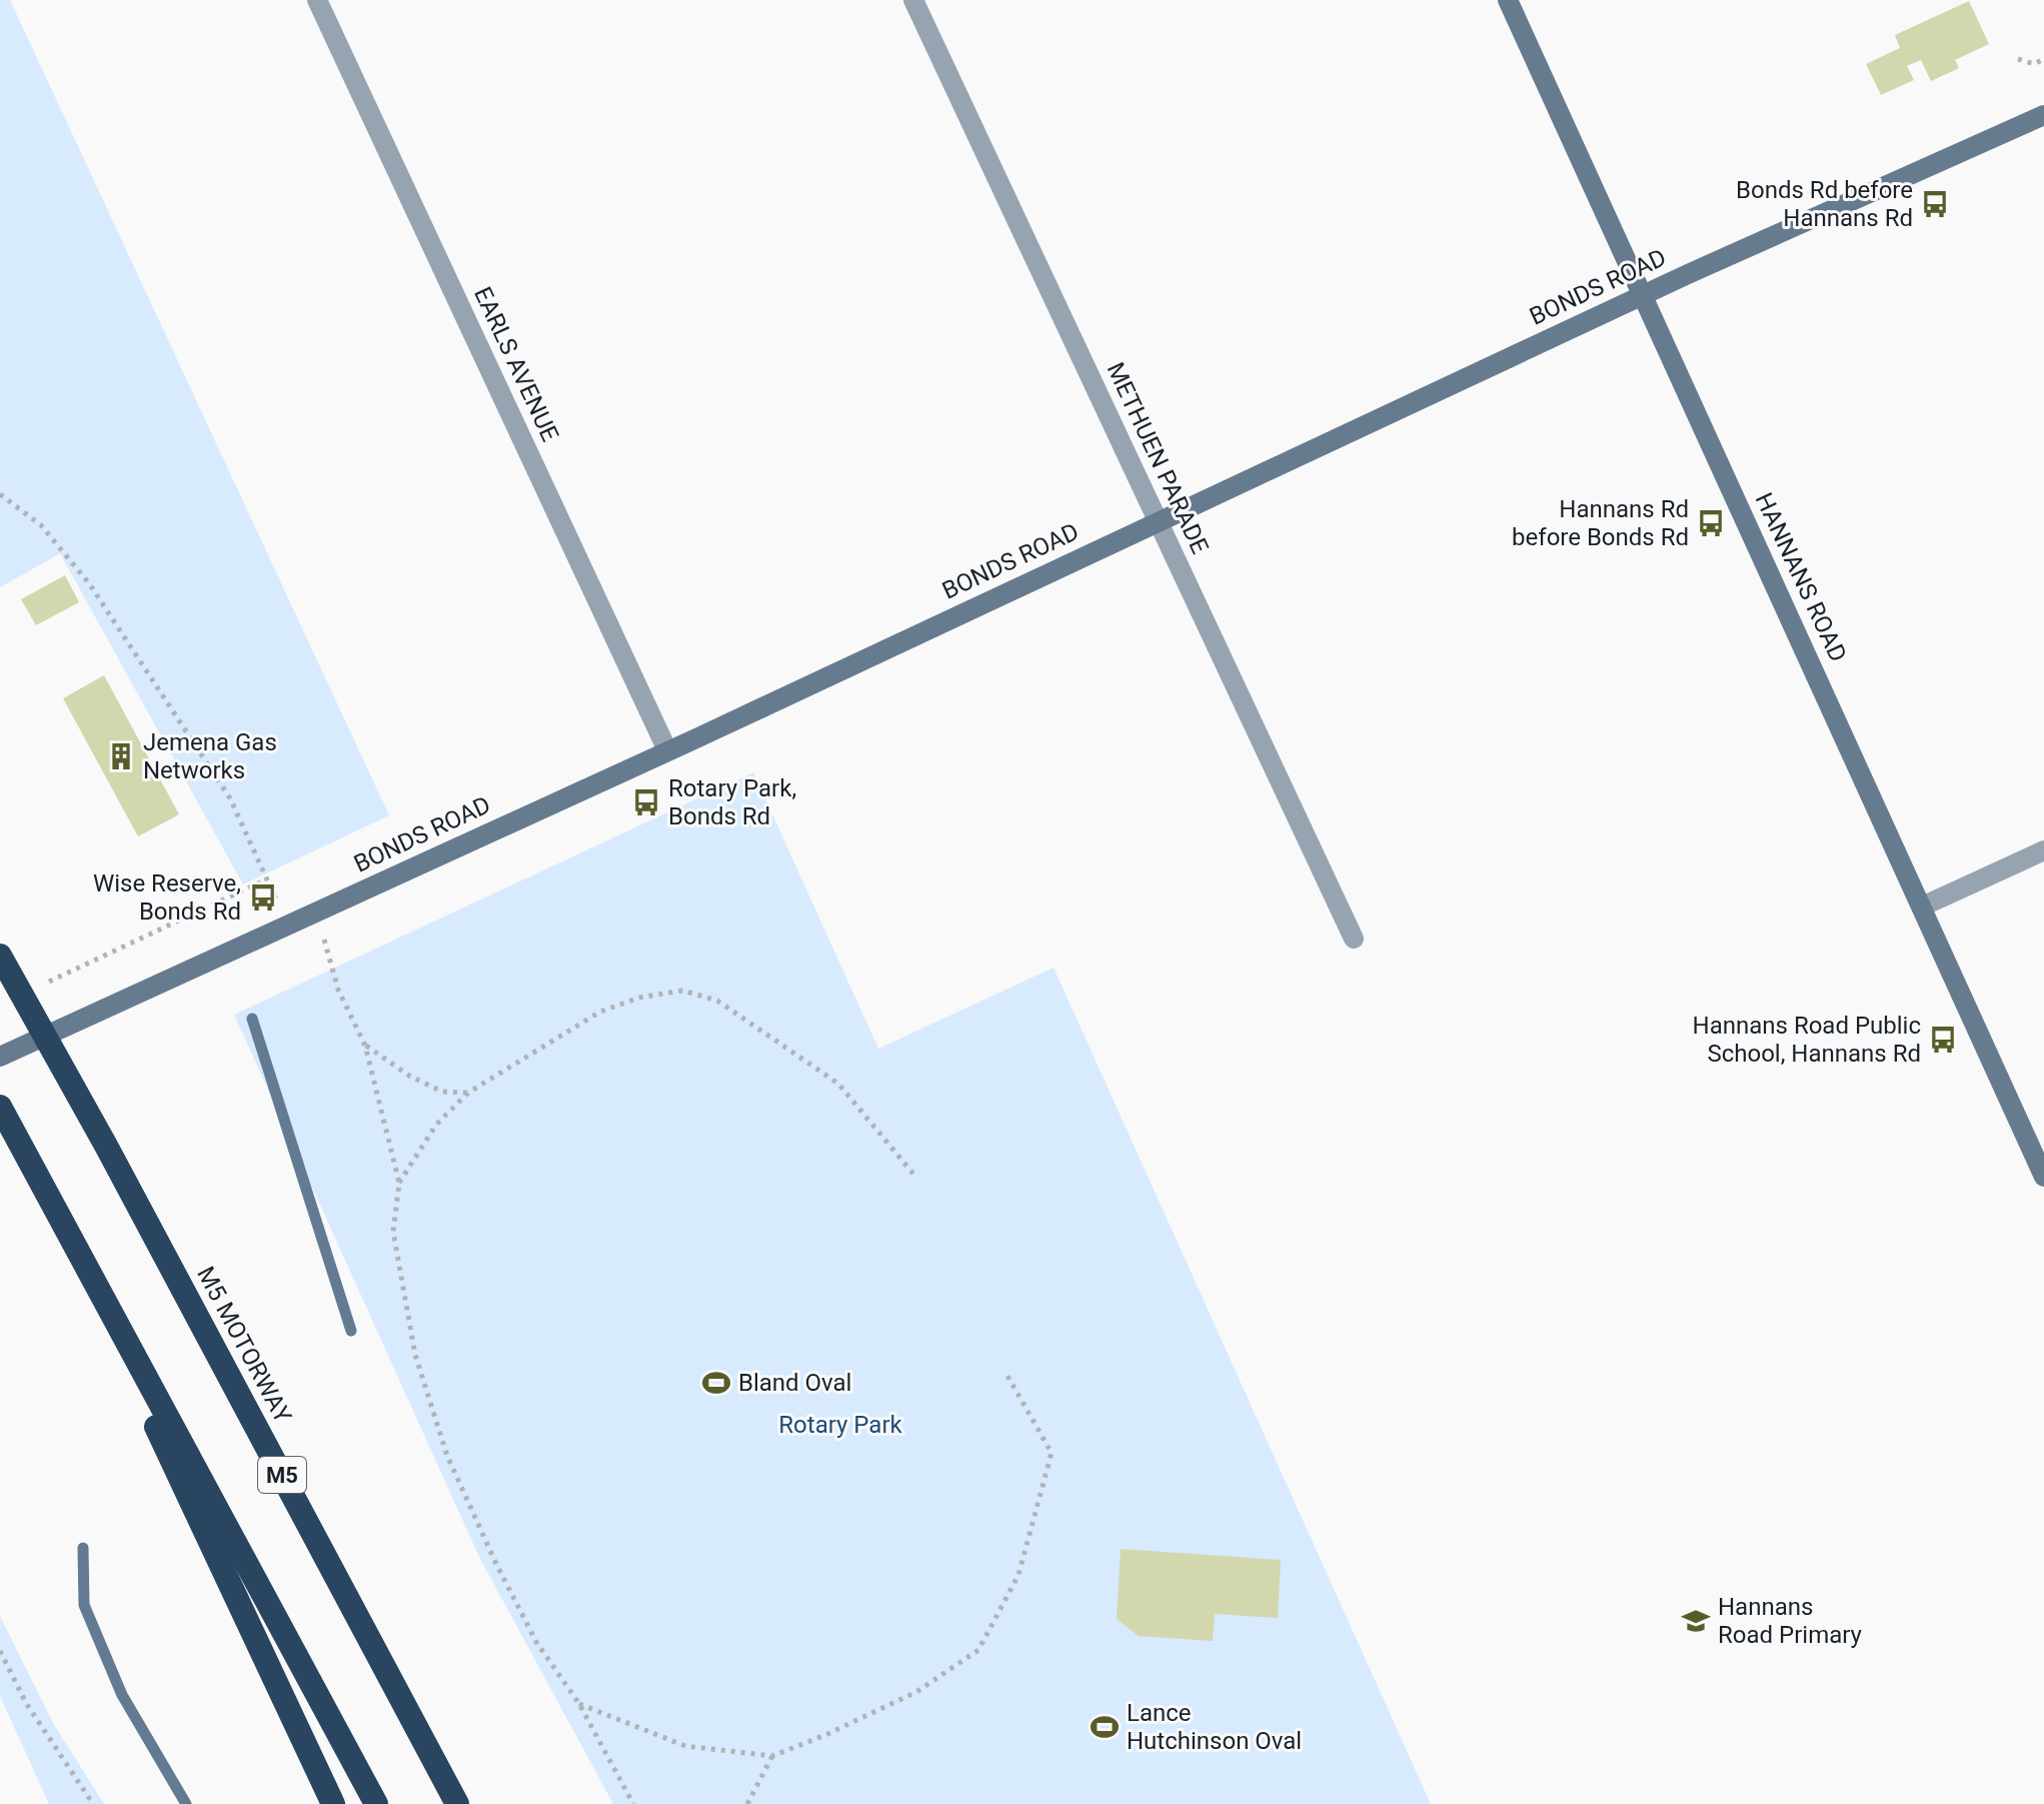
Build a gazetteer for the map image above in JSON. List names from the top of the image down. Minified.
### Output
{"streets":{"highway":["M5 MOTORWAY","M5"],"main road":["BONDS ROAD","HANNANS ROAD"],"street":["EARLS AVENUE","METHUEN PARADE"]},"crossings":[["BONDS ROAD","EARLS AVENUE"],["BONDS ROAD","METHUEN PARADE"],["BONDS ROAD","HANNANS ROAD"]],"parks":["Rotary Park"],"places":{"bus stop":["Bonds Rd before Hannans Rd","Hannans Rd before Bonds Rd","Rotary Park, Bonds Rd","Wise Reserve, Bonds Rd","Hannans Road Public School, Hannans Rd"],"building":["Jemena Gas Networks"],"sports":["Bland Oval","Lance Hutchinson Oval"],"school or university":["Hannans Road Primary"]}}
